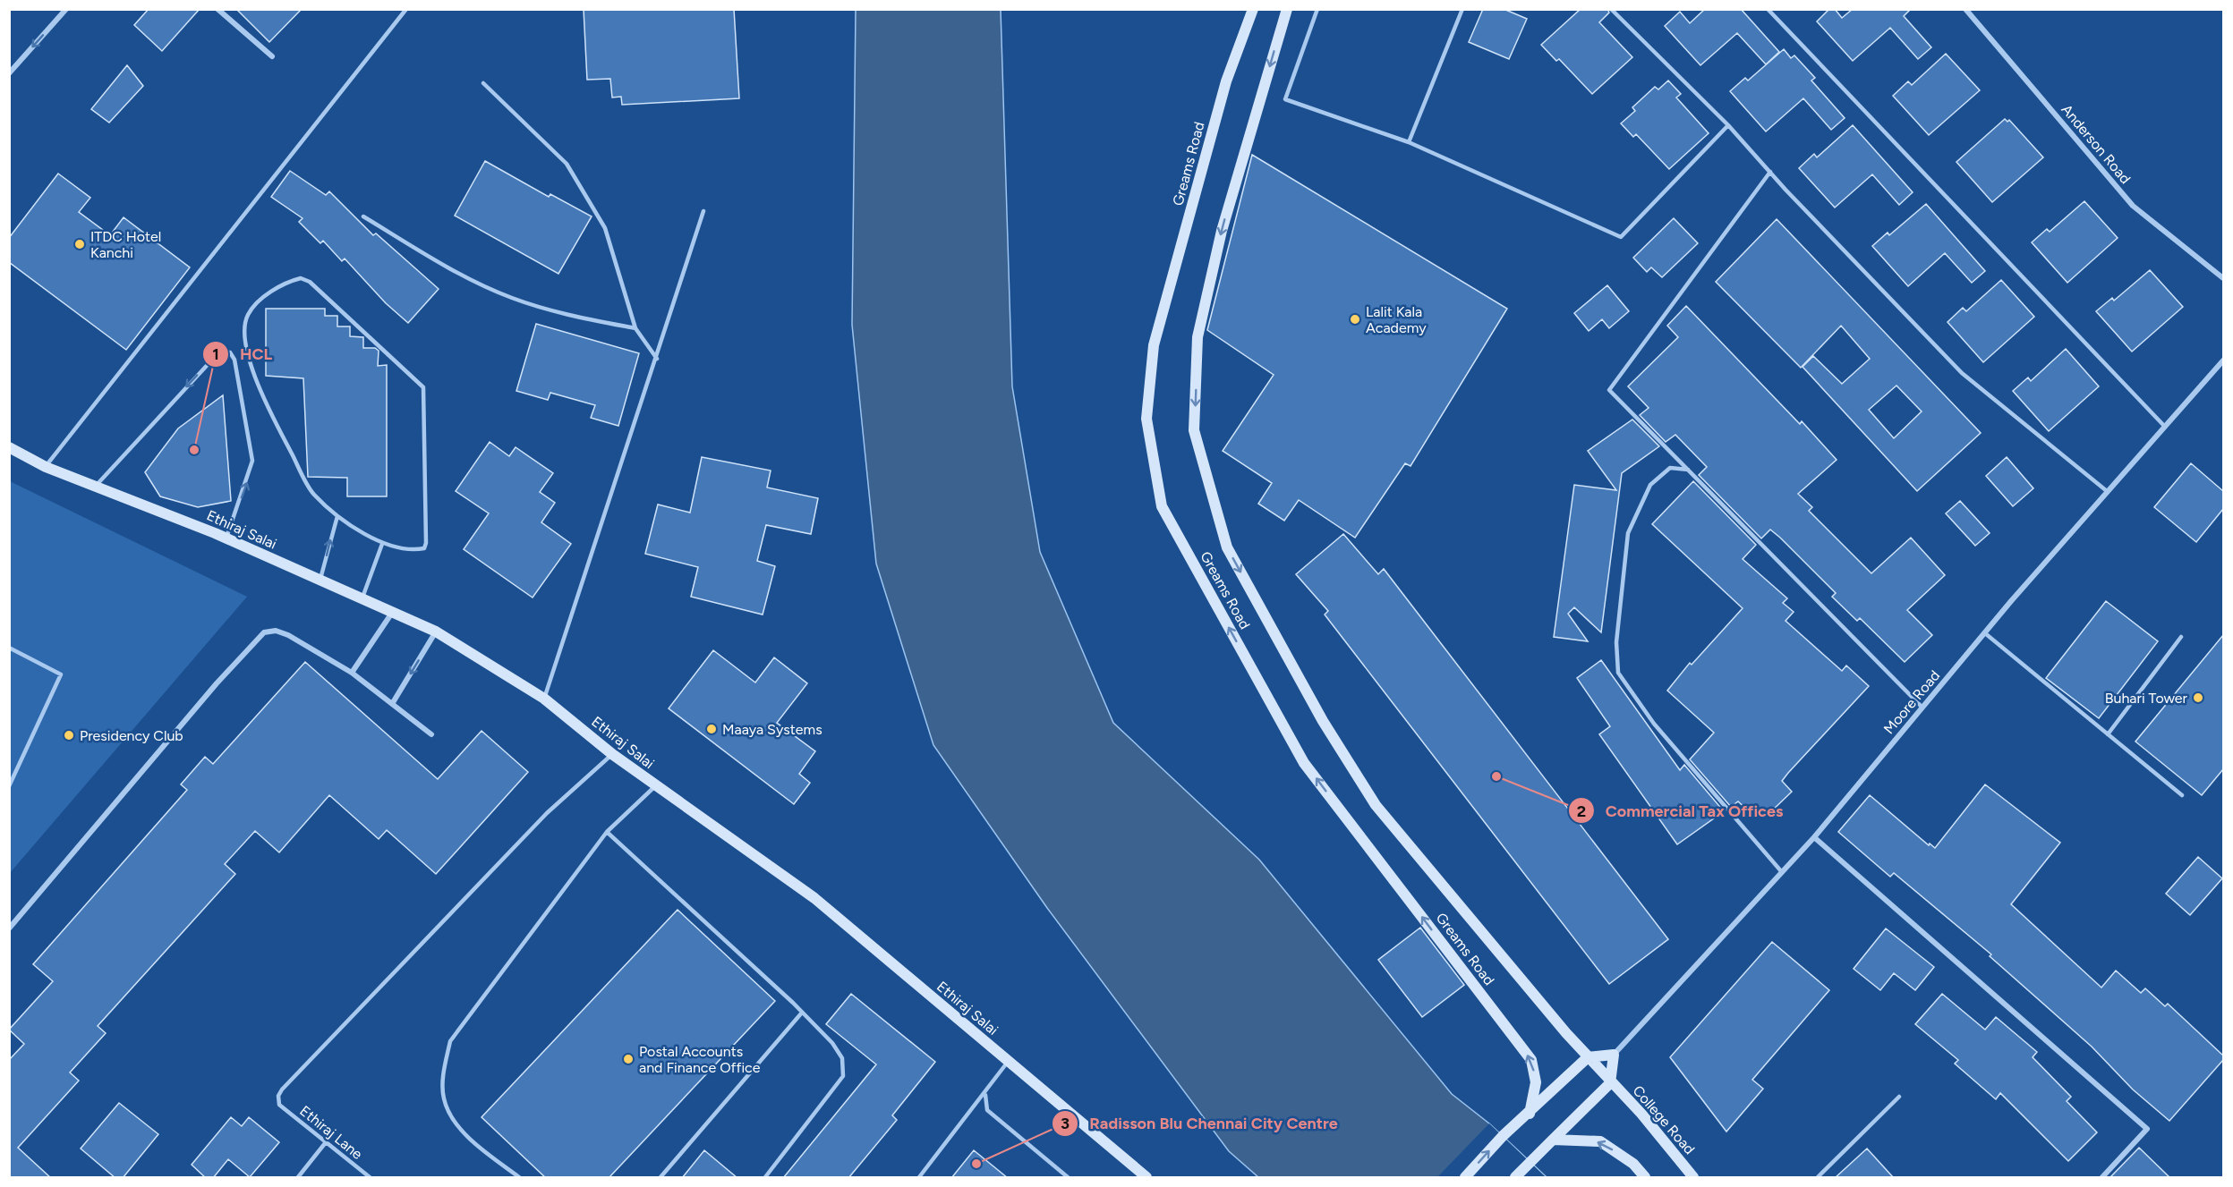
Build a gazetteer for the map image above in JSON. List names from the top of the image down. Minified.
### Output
{"streets":{"main road":["Greams Road","Ethiraj Salai","College Road"],"street":["Anderson Road","Moore Road"],"lane":["Ethiraj Lane"]},"crossings":[["Greams Road","College Road"],["Ethiraj Salai","Ethiraj Lane"]],"places":["ITDC Hotel Kanchi","Lalit Kala Academy","HCL","Buhari Tower","Maaya Systems","Presidency Club","Commercial Tax Offices","Postal Accounts and Finance Office","Radisson Blu Chennai City Centre"]}
